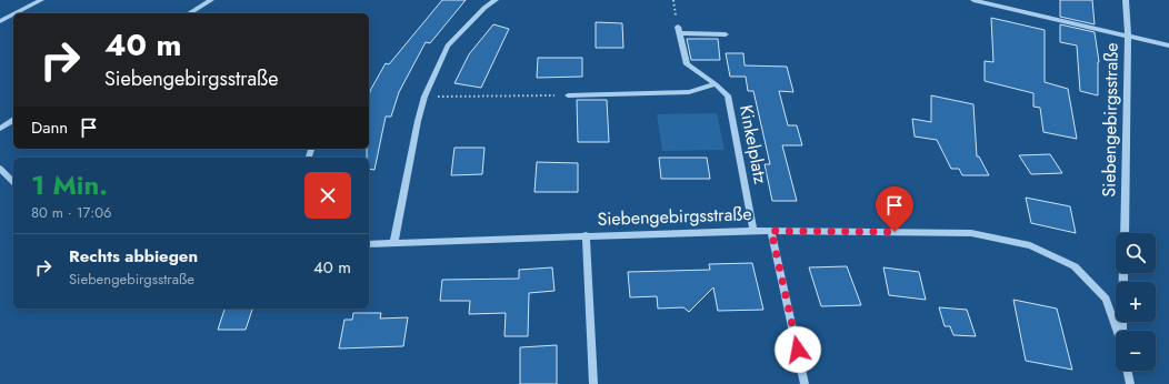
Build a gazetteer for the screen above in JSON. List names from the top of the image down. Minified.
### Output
{"streets":{"street":["Siebengebirgsstraße","Kinkelplatz"]},"crossings":[["Siebengebirgsstraße","Kinkelplatz"]],"page":{"turn":["40 m","Siebengebirgsstraße"],"then":"Dann","heading":["1 Min.","80 m · 17:06"],"map_buttons":["+","−"],"list":[{"name":"Rechts abbiegen","note":"Siebengebirgsstraße","value":"40 m"}]}}
